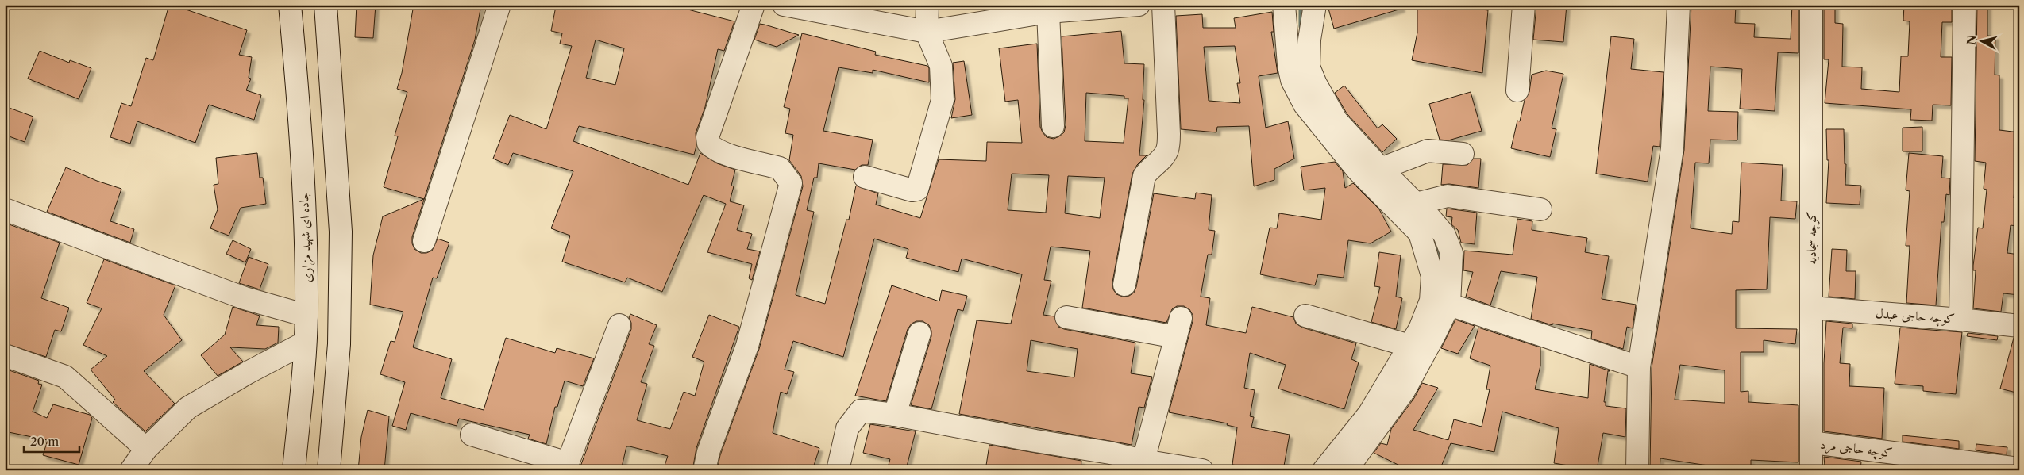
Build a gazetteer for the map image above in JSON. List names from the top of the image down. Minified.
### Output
{"streets":{"street":["جاده ای شهید مزاری","کوچه سجادیه","کوچه حاجی عبدل","کوچه حاجی مرد"]},"crossings":[["کوچه سجادیه","کوچه حاجی عبدل"],["کوچه سجادیه","کوچه حاجی مرد"]],"scale_bar":"20 m","north":"left"}
